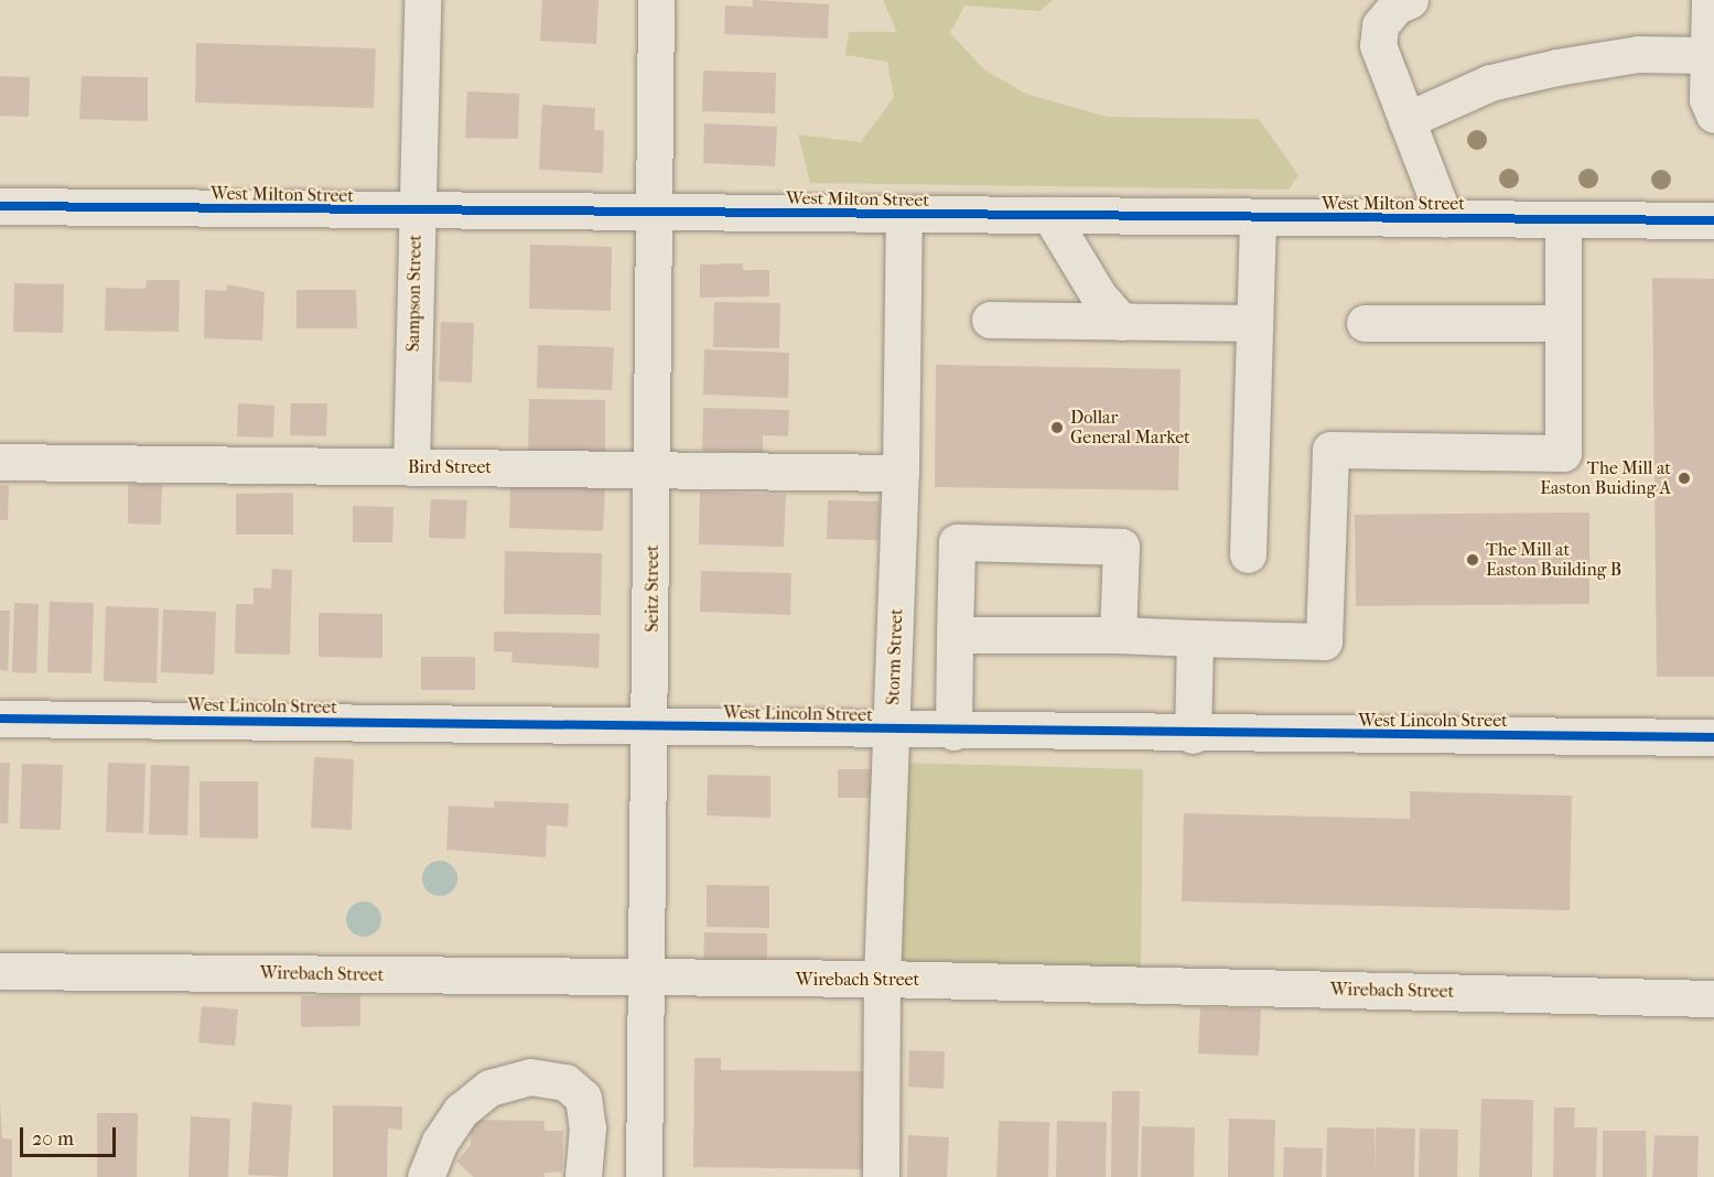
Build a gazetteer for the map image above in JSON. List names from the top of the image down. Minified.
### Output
{"streets":{"street":["West Milton Street","Sampson Street","Bird Street","Seitz Street","Storm Street","West Lincoln Street","Wirebach Street"]},"crossings":[["West Milton Street","Sampson Street"],["West Milton Street","Seitz Street"],["West Milton Street","Storm Street"],["Sampson Street","Bird Street"],["Bird Street","Seitz Street"],["Bird Street","Storm Street"],["Seitz Street","West Lincoln Street"],["Seitz Street","Wirebach Street"],["Storm Street","West Lincoln Street"],["Storm Street","Wirebach Street"]],"places":["Dollar General Market","The Mill at Easton Buiding A","The Mill at Easton Building B"],"scale_bar":"20 m"}
